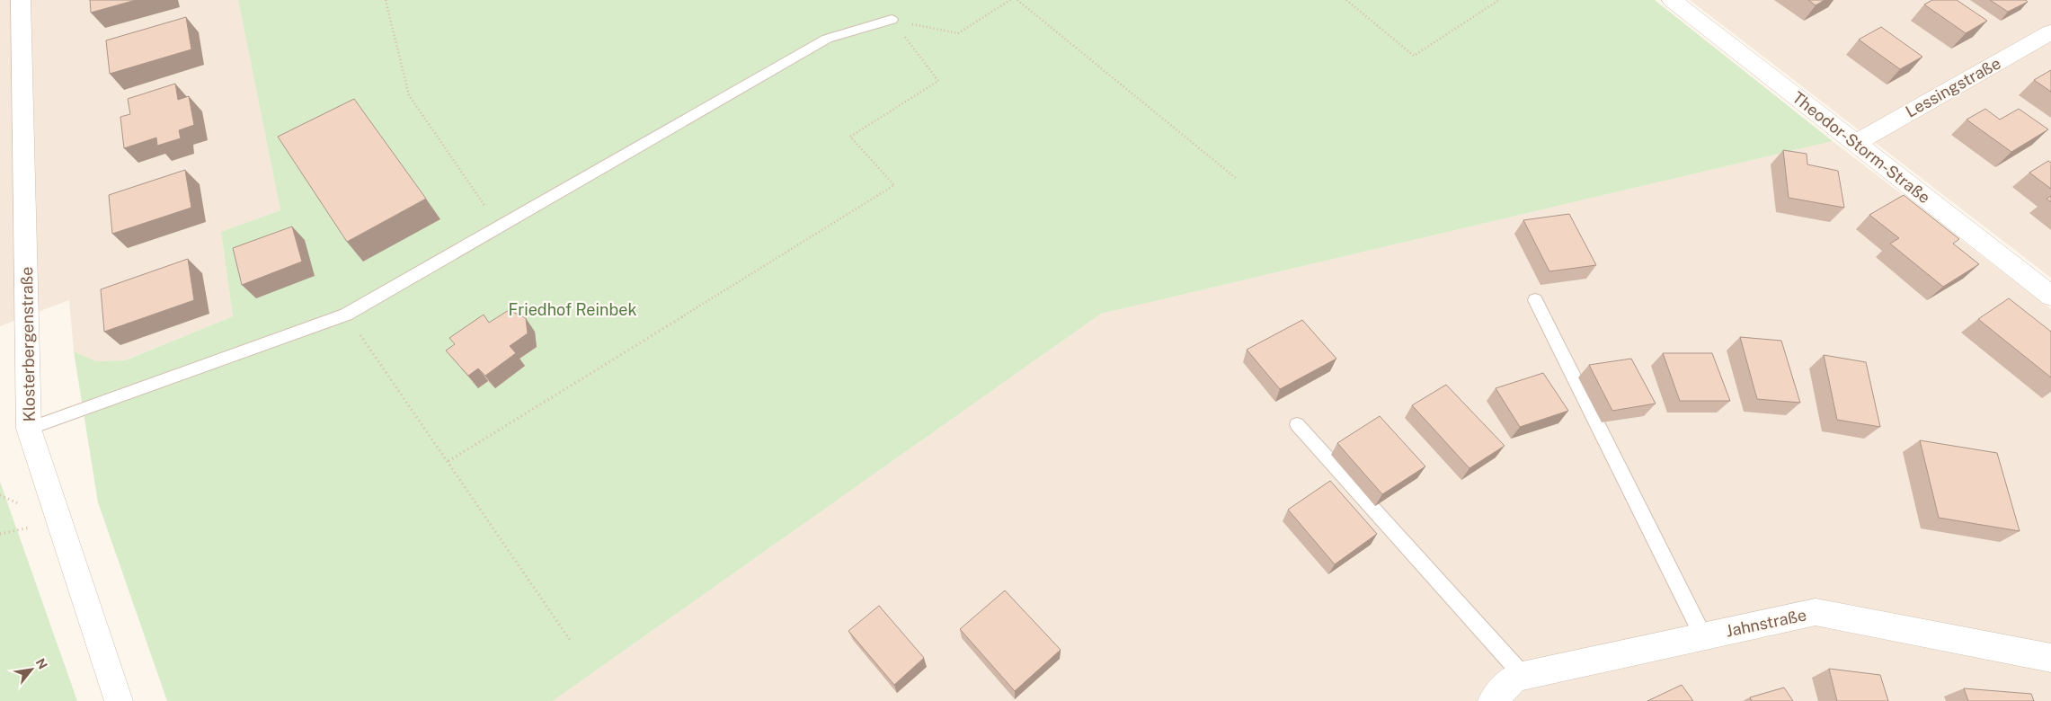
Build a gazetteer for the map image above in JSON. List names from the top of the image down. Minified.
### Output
{"streets":{"street":["Lessingstraße","Theodor-Storm-Straße","Klosterbergenstraße","Jahnstraße"]},"crossings":[["Lessingstraße","Theodor-Storm-Straße"]],"parks":["Friedhof Reinbek"],"north":"top right"}
